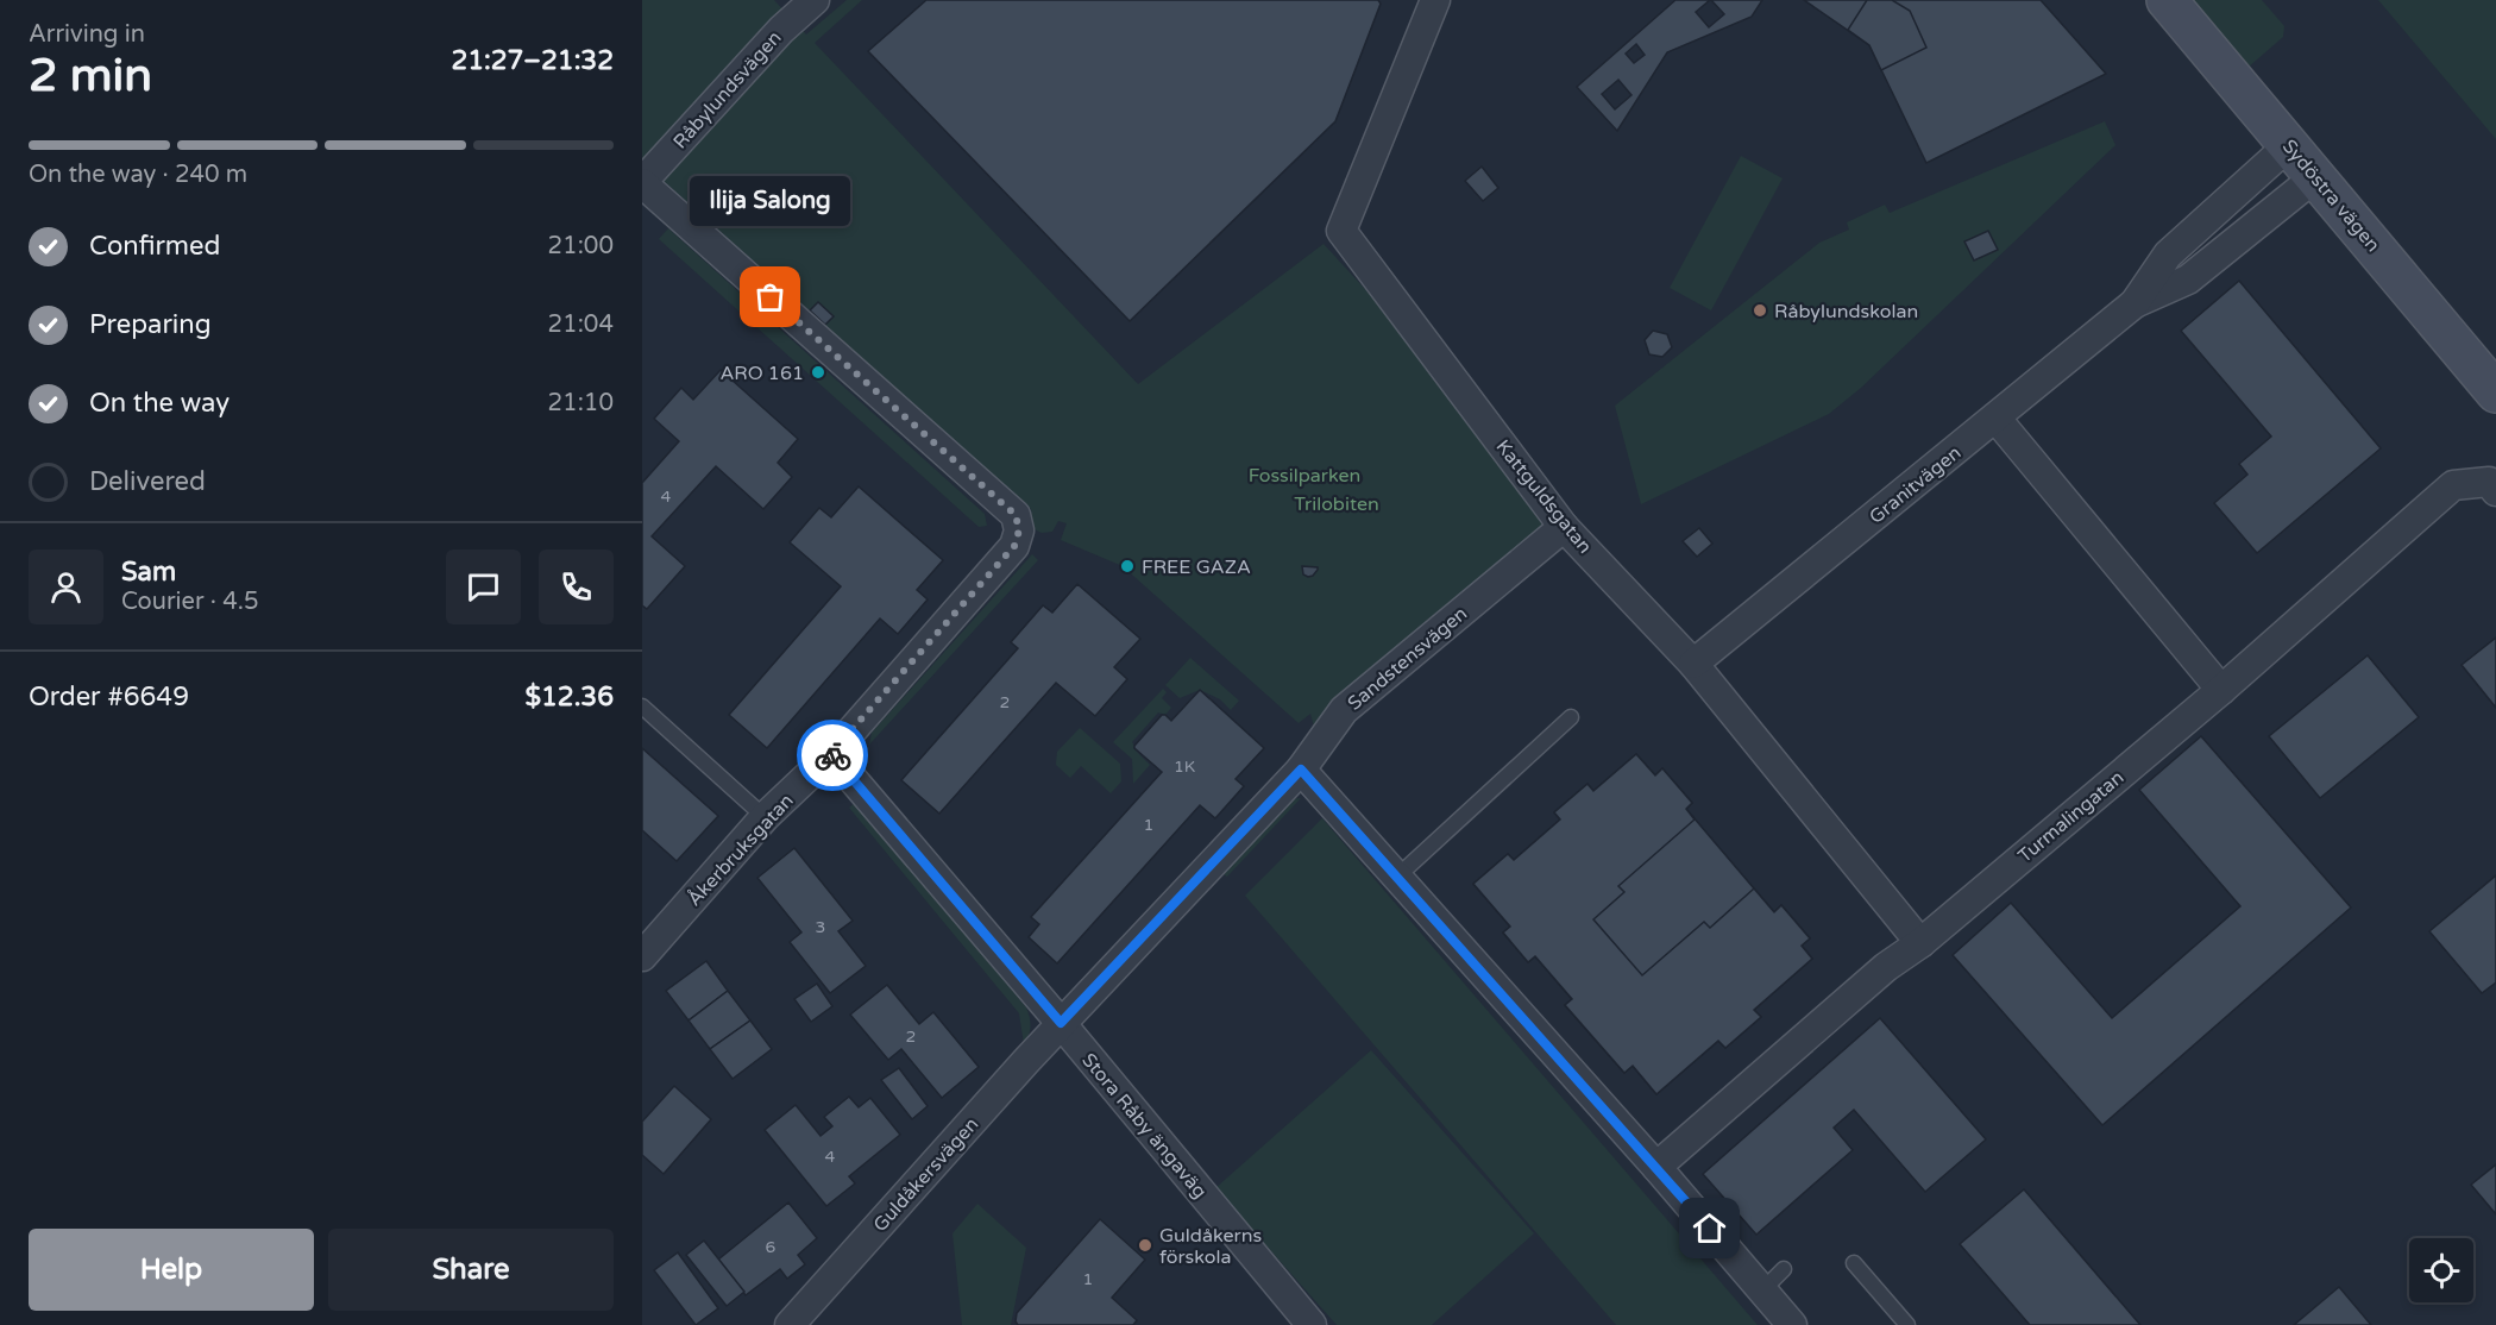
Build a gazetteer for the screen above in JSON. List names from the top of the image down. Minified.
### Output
{"streets":{"main road":["Sydöstra vägen"],"street":["Råbylundsvägen","Granitvägen","Kattguldsgatan","Sandstensvägen","Turmalingatan","Åkerbruksgatan","Stora Råby ängaväg","Guldåkersvägen"]},"crossings":[["Råbylundsvägen","Åkerbruksgatan"],["Sydöstra vägen","Granitvägen"],["Granitvägen","Kattguldsgatan"],["Kattguldsgatan","Sandstensvägen"],["Kattguldsgatan","Turmalingatan"],["Sandstensvägen","Stora Råby ängaväg"],["Sandstensvägen","Guldåkersvägen"],["Stora Råby ängaväg","Guldåkersvägen"]],"parks":["Fossilparken","Trilobiten"],"places":["Ilija Salong","Råbylundskolan","ARO 161","FREE GAZA","Guldåkerns förskola"],"house_numbers":["4","2","1K","1","3","2","4","6","1"],"page":{"heading":["2 min","Arriving in","21:27–21:32"],"panel":["Sam","Courier · 4.5","Order #6649","$12.36"],"bar":"On the way · 240 m","bubble":"Ilija Salong","list":[["Confirmed","21:00"],["Preparing","21:04"],["On the way","21:10"],"Delivered"],"buttons":["Help","Share"]}}
